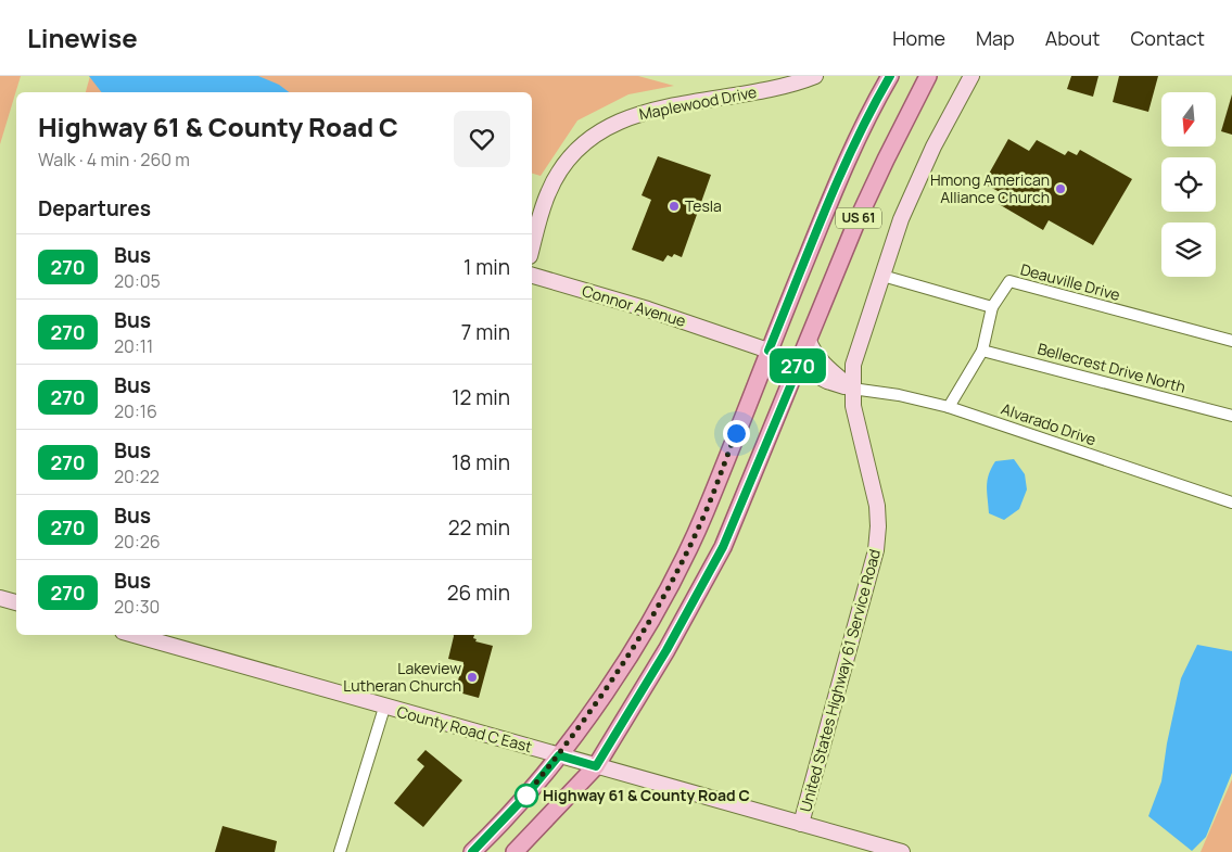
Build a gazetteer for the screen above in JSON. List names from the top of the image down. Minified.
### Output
{"streets":{"main road":["US 61","Connor Avenue"],"street":["Maplewood Drive","Deauville Drive","Bellecrest Drive North","Alvarado Drive","United States Highway 61 Service Road","County Road C East"]},"crossings":[["US 61","Connor Avenue"],["US 61","County Road C East"],["Alvarado Drive","United States Highway 61 Service Road"],["United States Highway 61 Service Road","County Road C East"]],"places":["Hmong American Alliance Church","Tesla","Lakeview Lutheran Church","Highway 61 & County Road C"],"lines":["bus line 270"],"north":"bottom","page":{"header":"Linewise","nav":["Home","Map","About","Contact"],"on_map":"270","heading":[["Highway 61 & County Road C","Walk · 4 min · 260 m"],"Departures"],"list":[{"mark":"270","name":"Bus","note":"20:05","value":"1 min"},{"mark":"270","name":"Bus","note":"20:11","value":"7 min"},{"mark":"270","name":"Bus","note":"20:16","value":"12 min"},{"mark":"270","name":"Bus","note":"20:22","value":"18 min"},{"mark":"270","name":"Bus","note":"20:26","value":"22 min"},{"mark":"270","name":"Bus","note":"20:30","value":"26 min"}]}}
